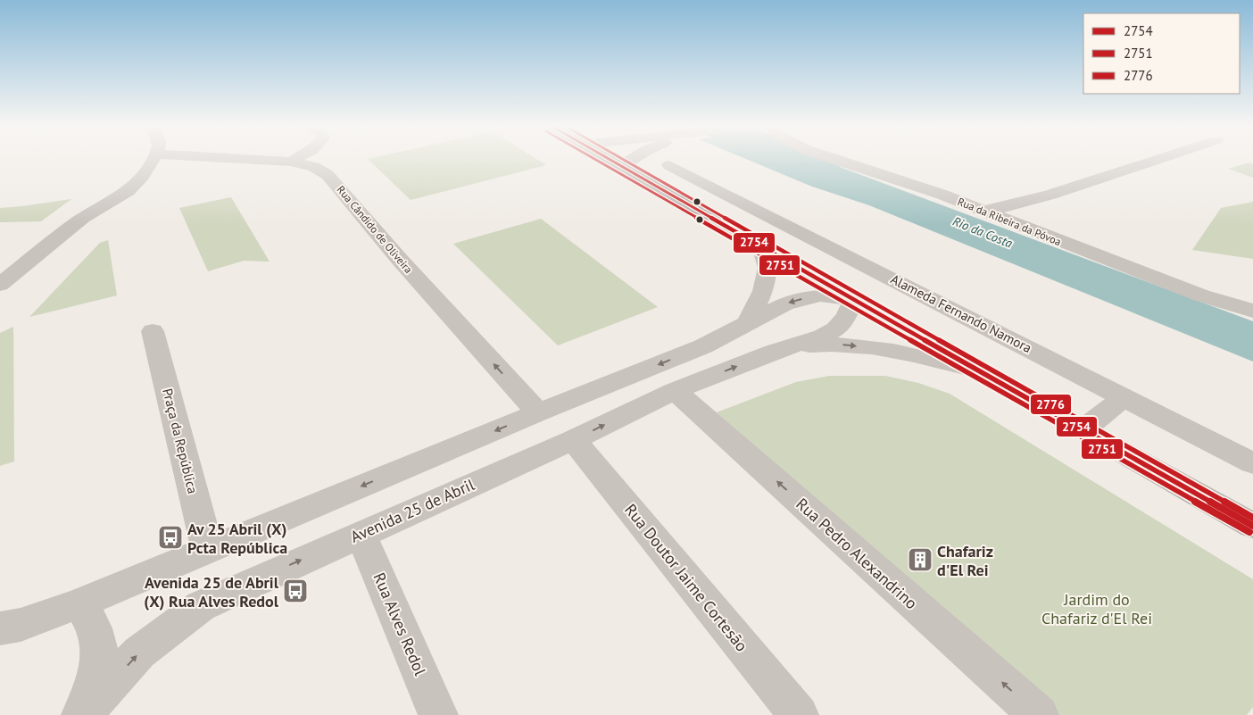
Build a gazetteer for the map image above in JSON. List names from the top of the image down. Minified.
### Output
{"streets":{"street":["Rua da Ribeira da Póvoa","Rua Cândido de Oliveira","Alameda Fernando Namora","Praça da República","Avenida 25 de Abril","Rua Pedro Alexandrino","Rua Doutor Jaime Cortesão","Rua Alves Redol"]},"crossings":[["Avenida 25 de Abril","Rua Pedro Alexandrino"],["Avenida 25 de Abril","Rua Doutor Jaime Cortesão"],["Avenida 25 de Abril","Rua Alves Redol"]],"one_way":["Rua Cândido de Oliveira","Rua Pedro Alexandrino"],"water":["Rio da Costa"],"parks":["Jardim do Chafariz d'El Rei"],"places":{"bus stop":["Av 25 Abril (X) Pcta República","Avenida 25 de Abril (X) Rua Alves Redol"],"building":["Chafariz d'El Rei"]},"lines":["transit line 2754","transit line 2751","transit line 2776"],"legend":["2754","2751","2776"]}
